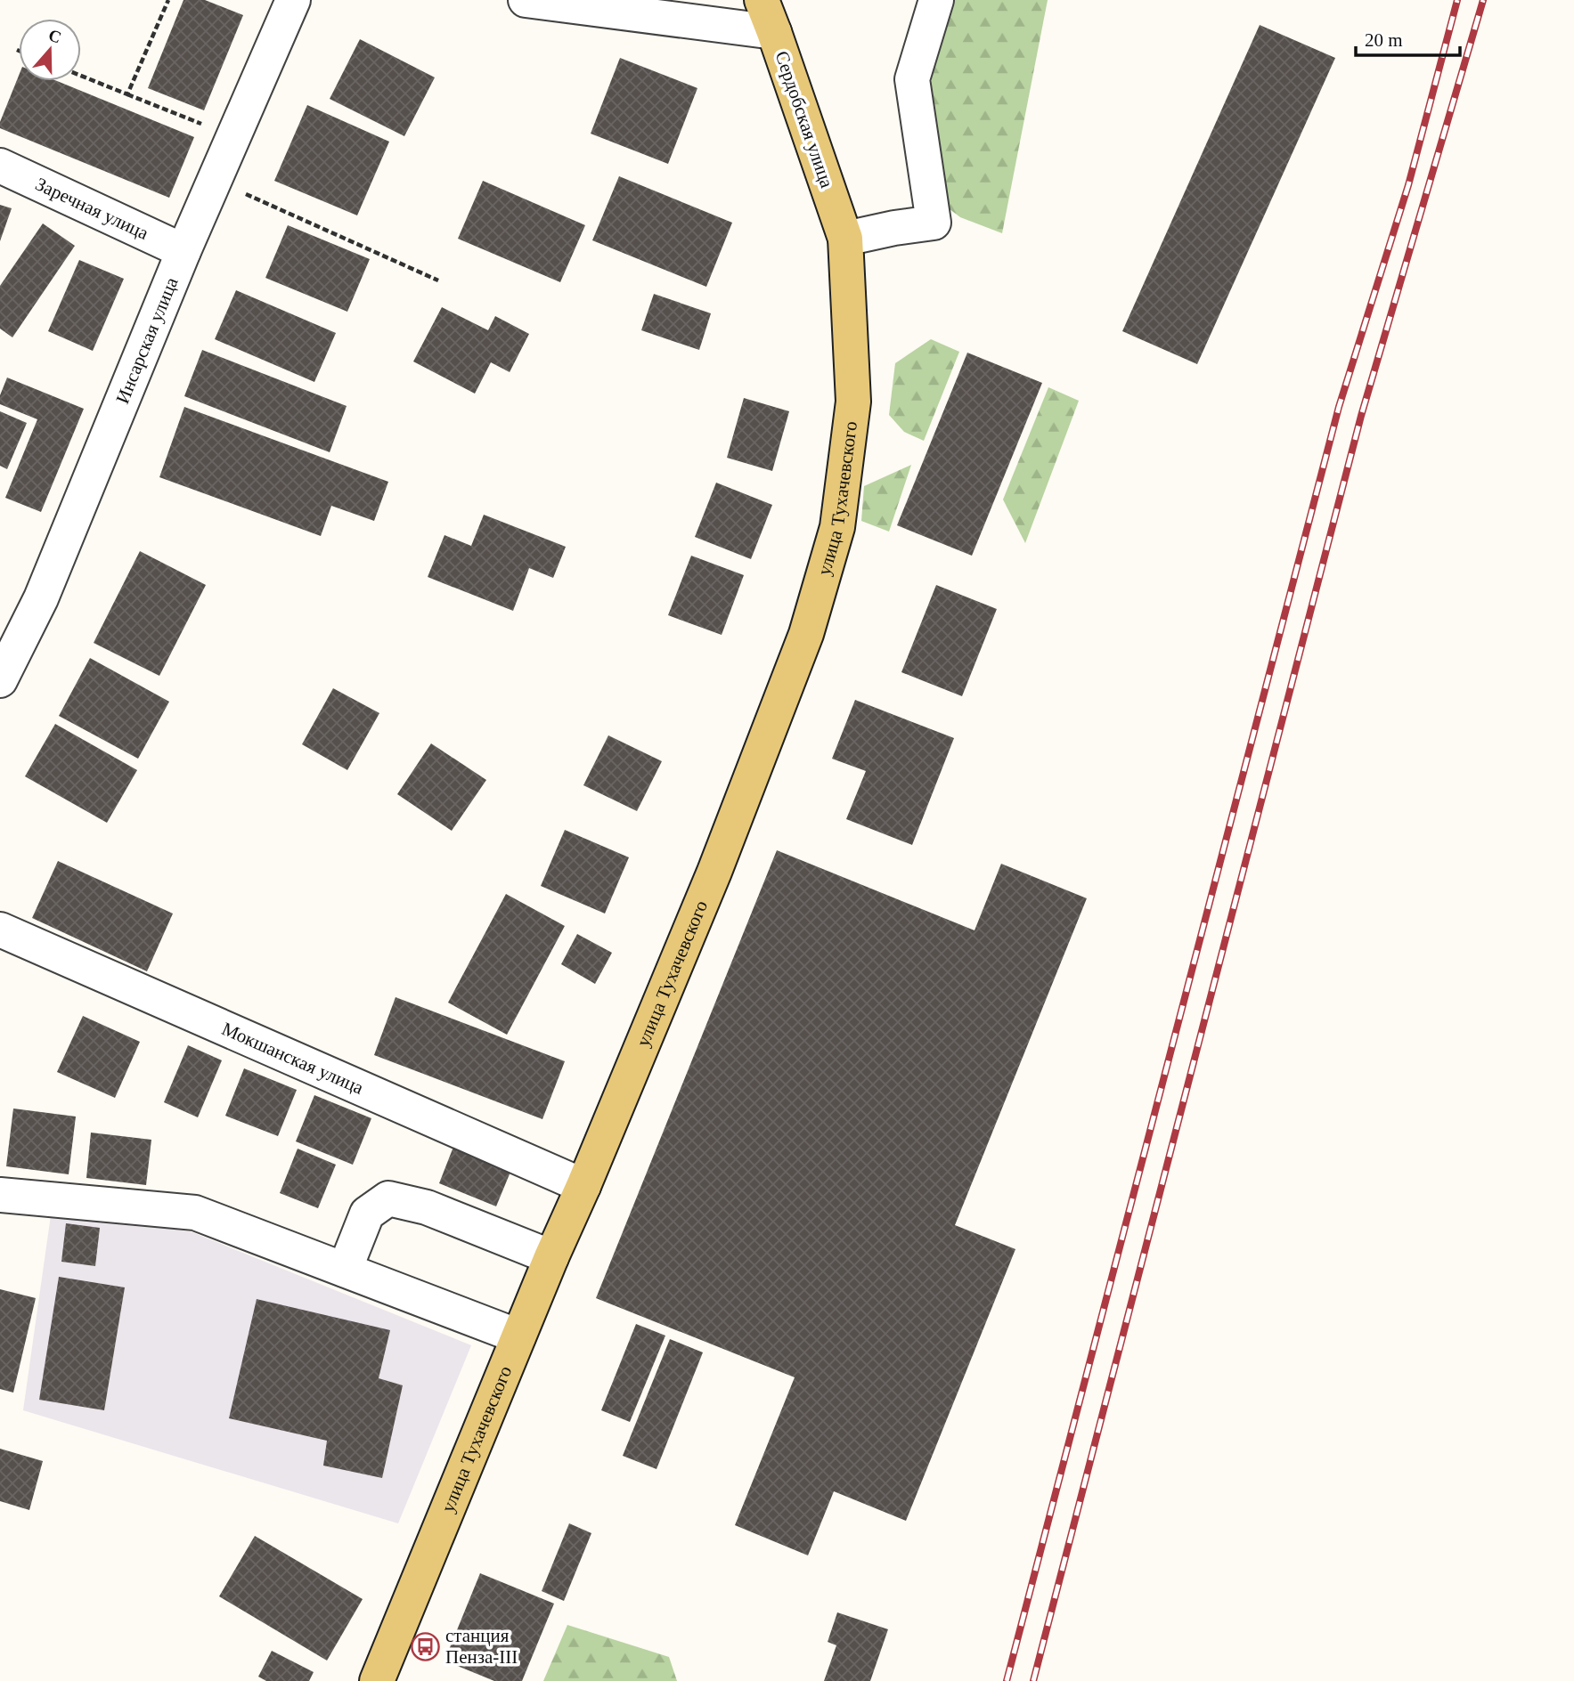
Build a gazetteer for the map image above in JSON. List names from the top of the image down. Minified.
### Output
{"streets":{"main road":["Сердобская улица","улица Тухачевского"],"street":["Заречная улица","Инсарская улица","Мокшанская улица"]},"crossings":[["Сердобская улица","улица Тухачевского"],["Заречная улица","Инсарская улица"],["улица Тухачевского","Мокшанская улица"]],"places":{"bus stop":["станция Пенза-III"]},"scale_bar":"20 m","north":"top"}
